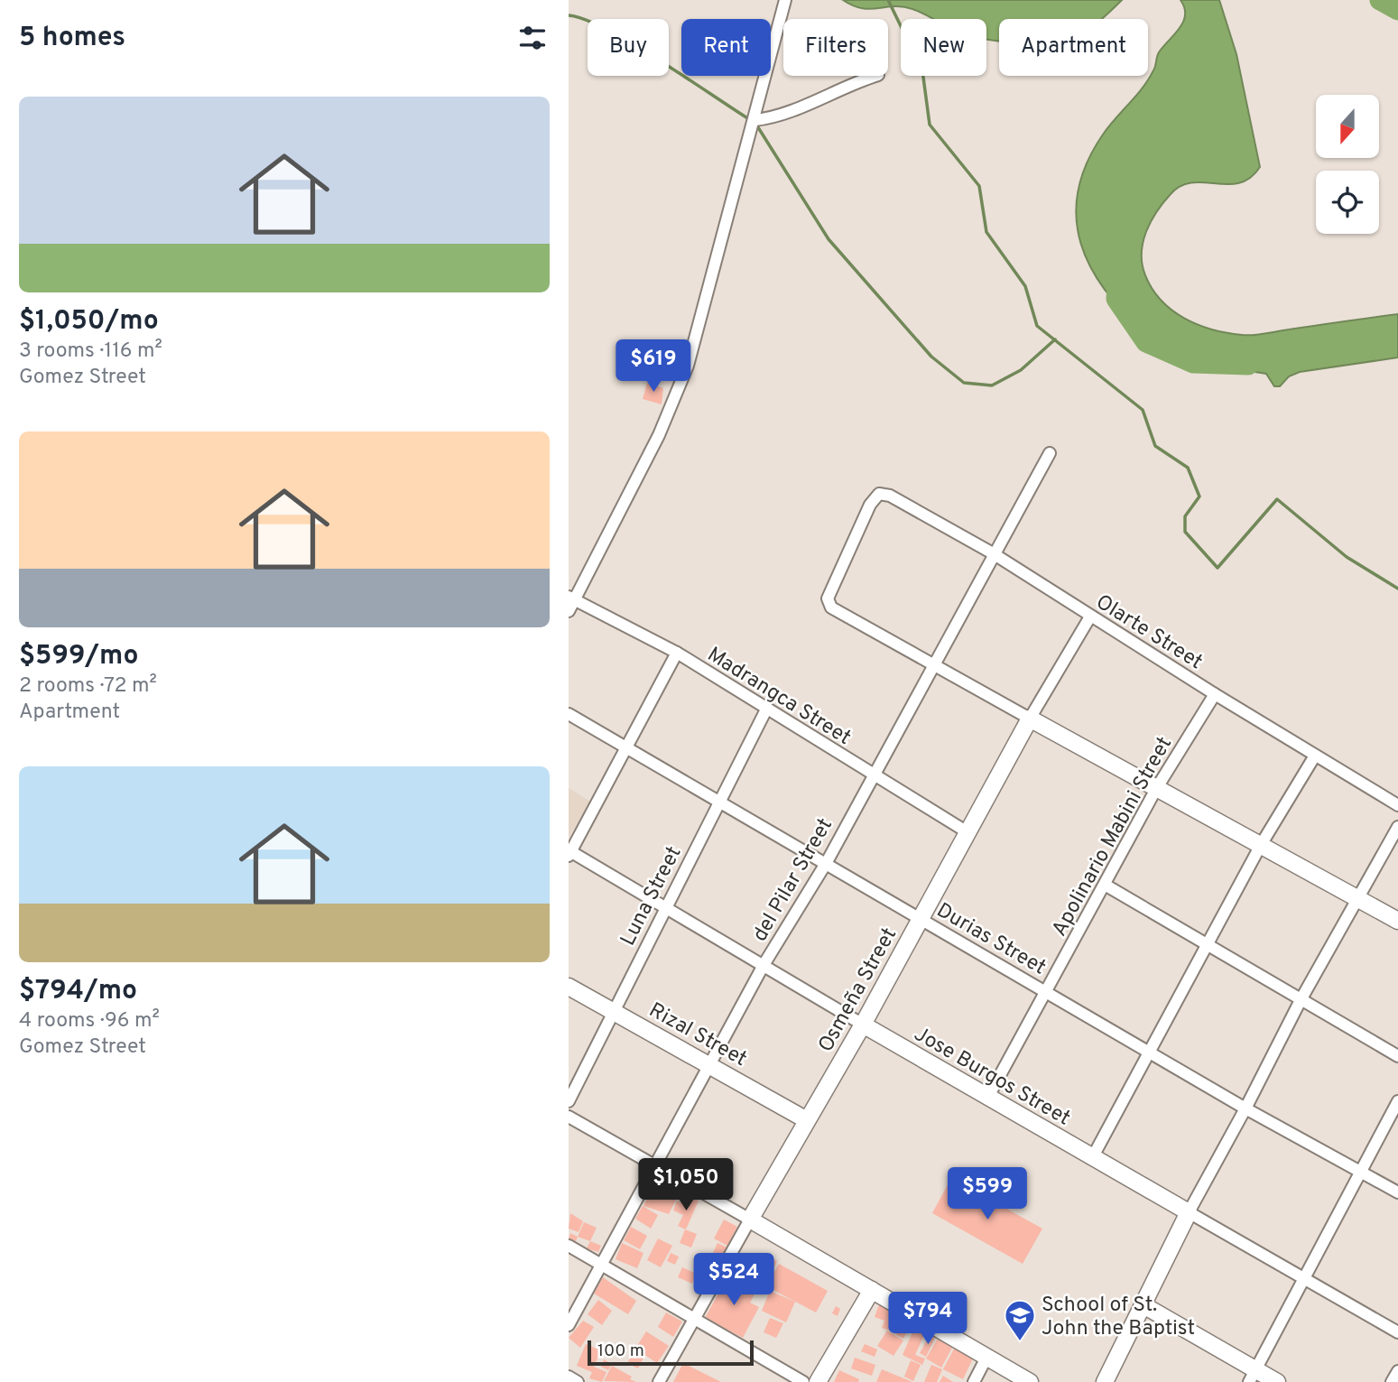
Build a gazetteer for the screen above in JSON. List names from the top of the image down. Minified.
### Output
{"streets":{"street":["Olarte Street","Madrangca Street","Apolinario Mabini Street","del Pilar Street","Luna Street","Durias Street","Osmeña Street","Rizal Street","Jose Burgos Street"]},"crossings":[["Olarte Street","Apolinario Mabini Street"],["Olarte Street","del Pilar Street"],["Olarte Street","Osmeña Street"],["Madrangca Street","del Pilar Street"],["Madrangca Street","Luna Street"],["Madrangca Street","Osmeña Street"],["Apolinario Mabini Street","Durias Street"],["Apolinario Mabini Street","Jose Burgos Street"],["del Pilar Street","Durias Street"],["del Pilar Street","Rizal Street"],["del Pilar Street","Jose Burgos Street"],["Luna Street","Durias Street"],["Luna Street","Rizal Street"],["Luna Street","Jose Burgos Street"],["Durias Street","Osmeña Street"],["Osmeña Street","Rizal Street"],["Osmeña Street","Jose Burgos Street"]],"places":{"school or university":["School of St. John the Baptist"]},"scale_bar":"100 m","north":"bottom","page":{"heading":"5 homes","chip":["Buy","Rent","Filters","New","Apartment"],"list":[{"name":"$1,050/mo","note":"3 rooms · 116 m² · Gomez Street"},{"name":"$599/mo","note":"2 rooms · 72 m² · Apartment"},{"name":"$794/mo","note":"4 rooms · 96 m² · Gomez Street"}],"price":["$619","$1,050","$599","$524","$794"],"scale":"100 m"}}
